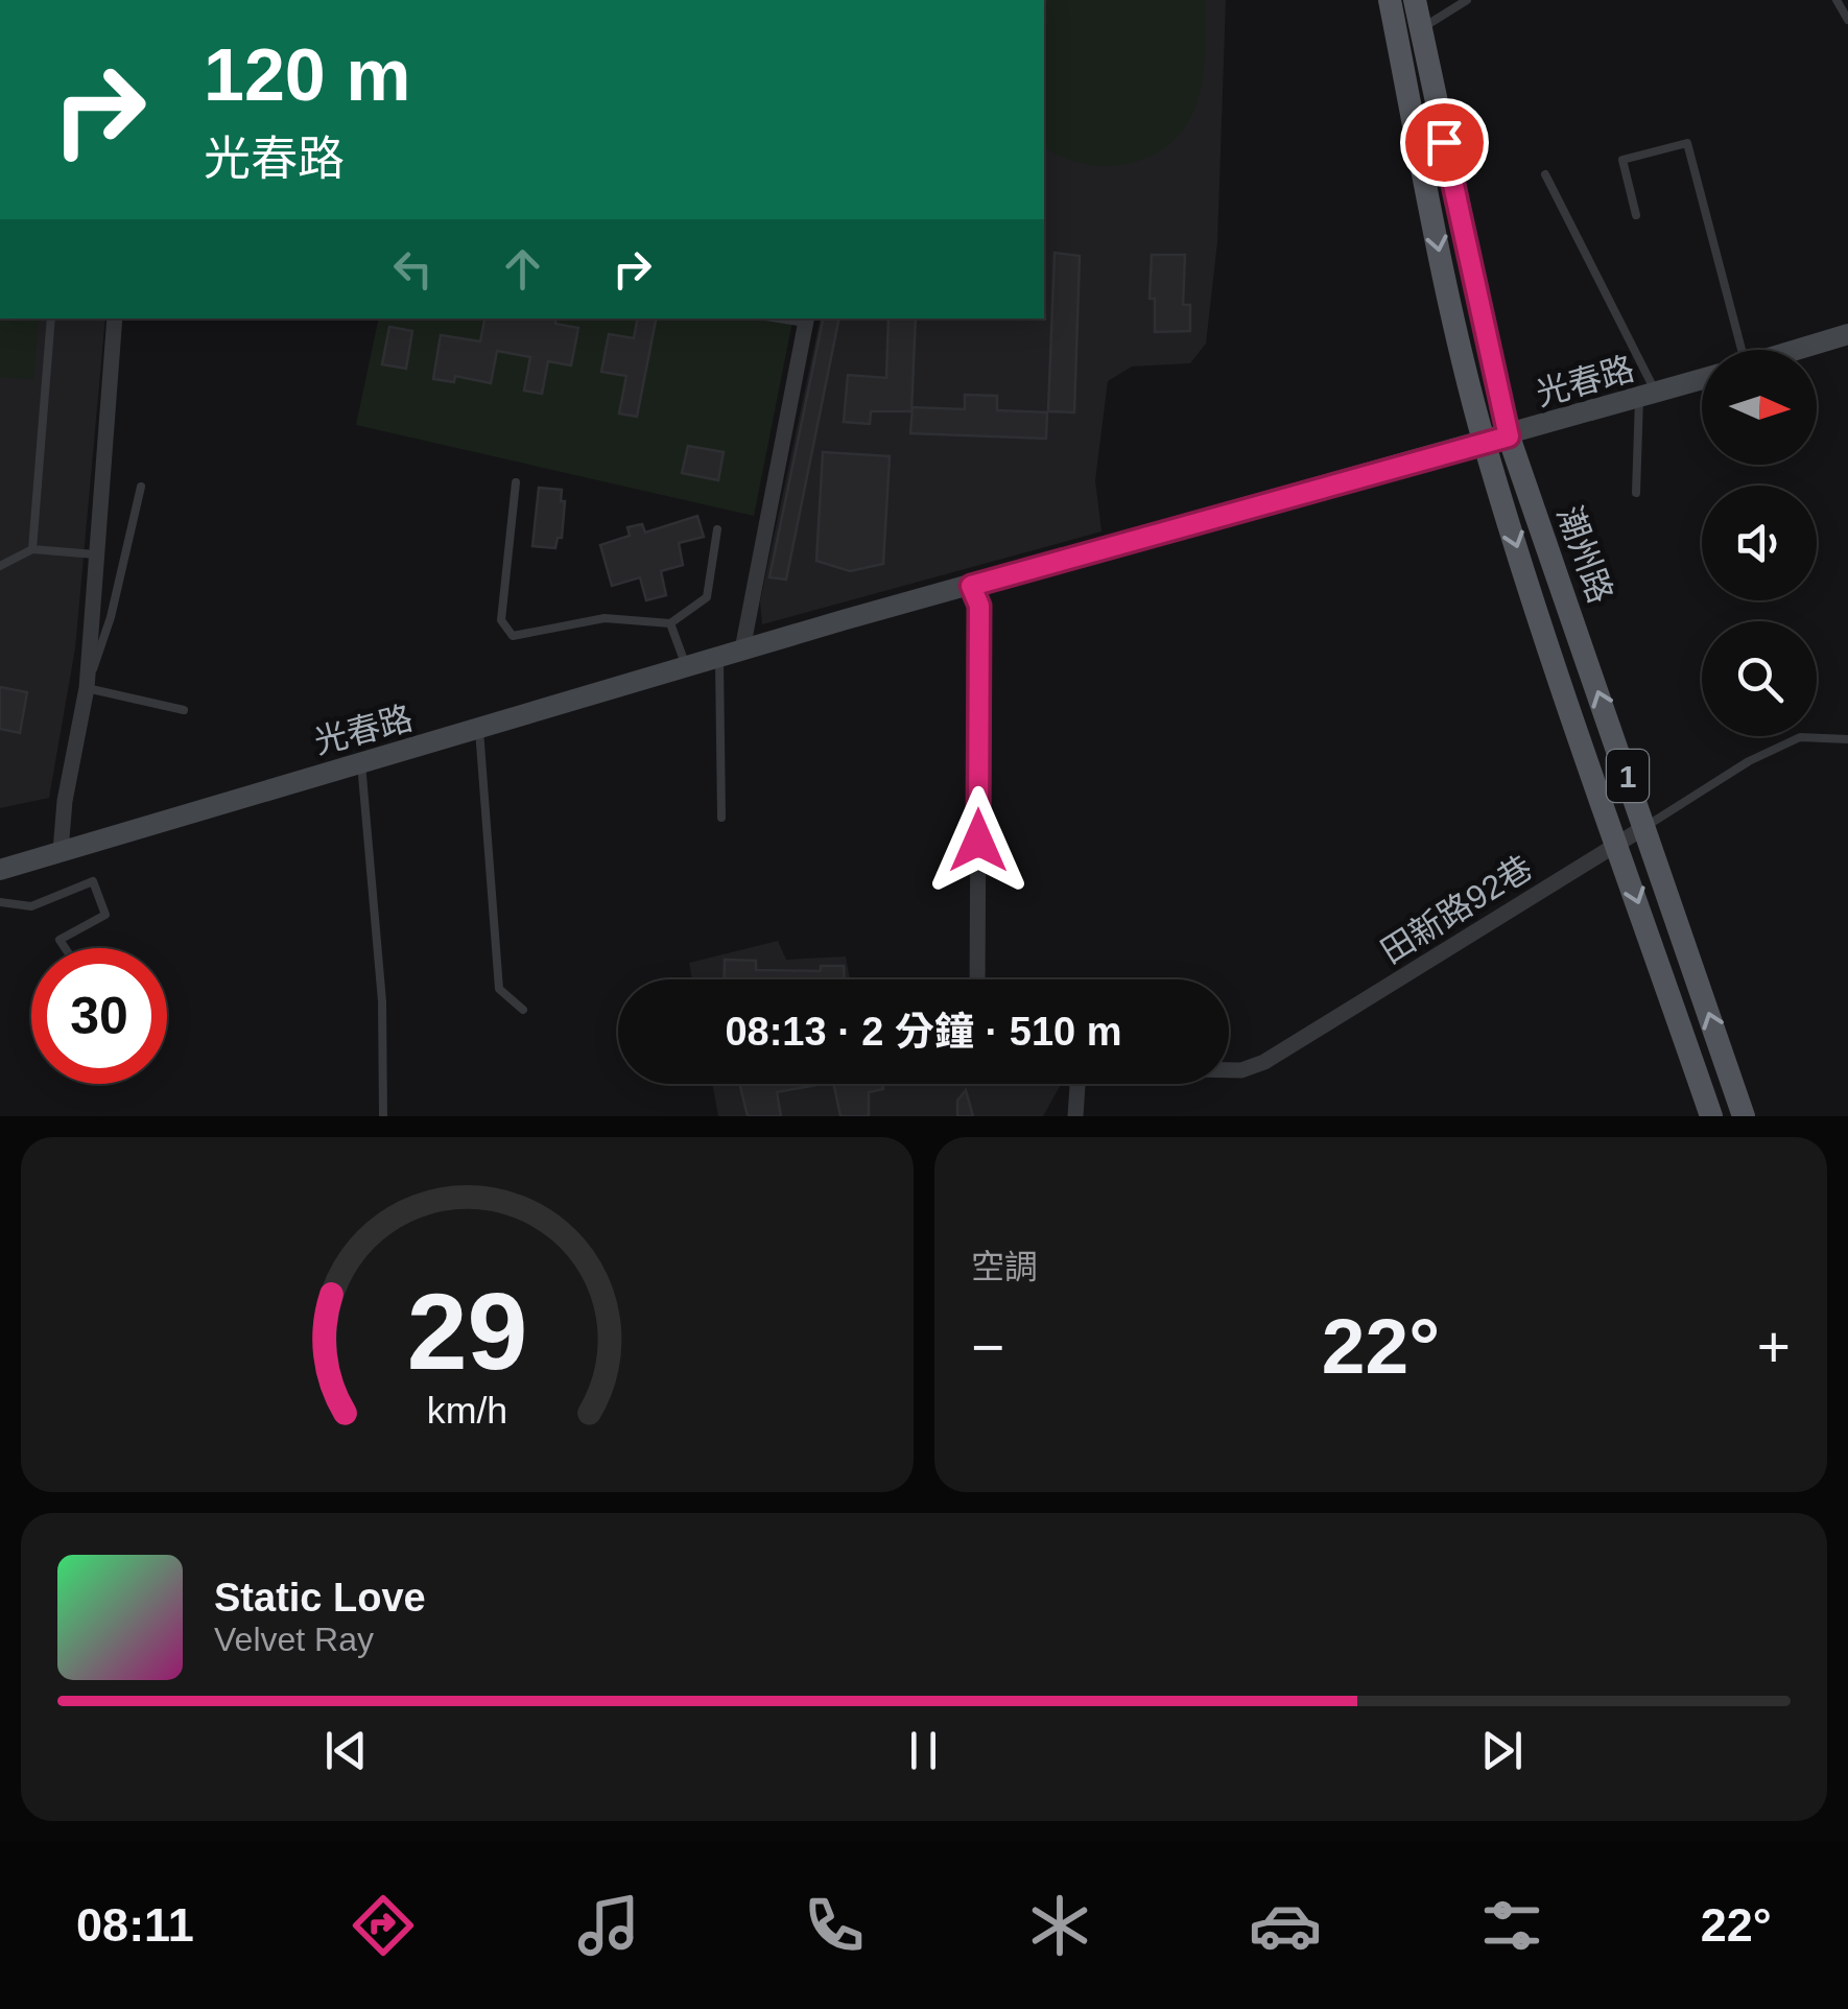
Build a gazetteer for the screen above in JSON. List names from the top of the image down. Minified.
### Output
{"streets":{"main road":["光春路","潮州路","1"],"street":["田新路92巷"]},"crossings":[["光春路","潮州路"],["潮州路","田新路92巷"]],"north":"right","page":{"turn":["120 m","光春路"],"limit":"30","trip":"08:13 · 2 分鐘 · 510 m","tile":"空調","heat":["−","22°","+"],"song":["Static Love","Velvet Ray"],"tabs":["08:11","22°"],"gauge":["29","km/h"]}}
